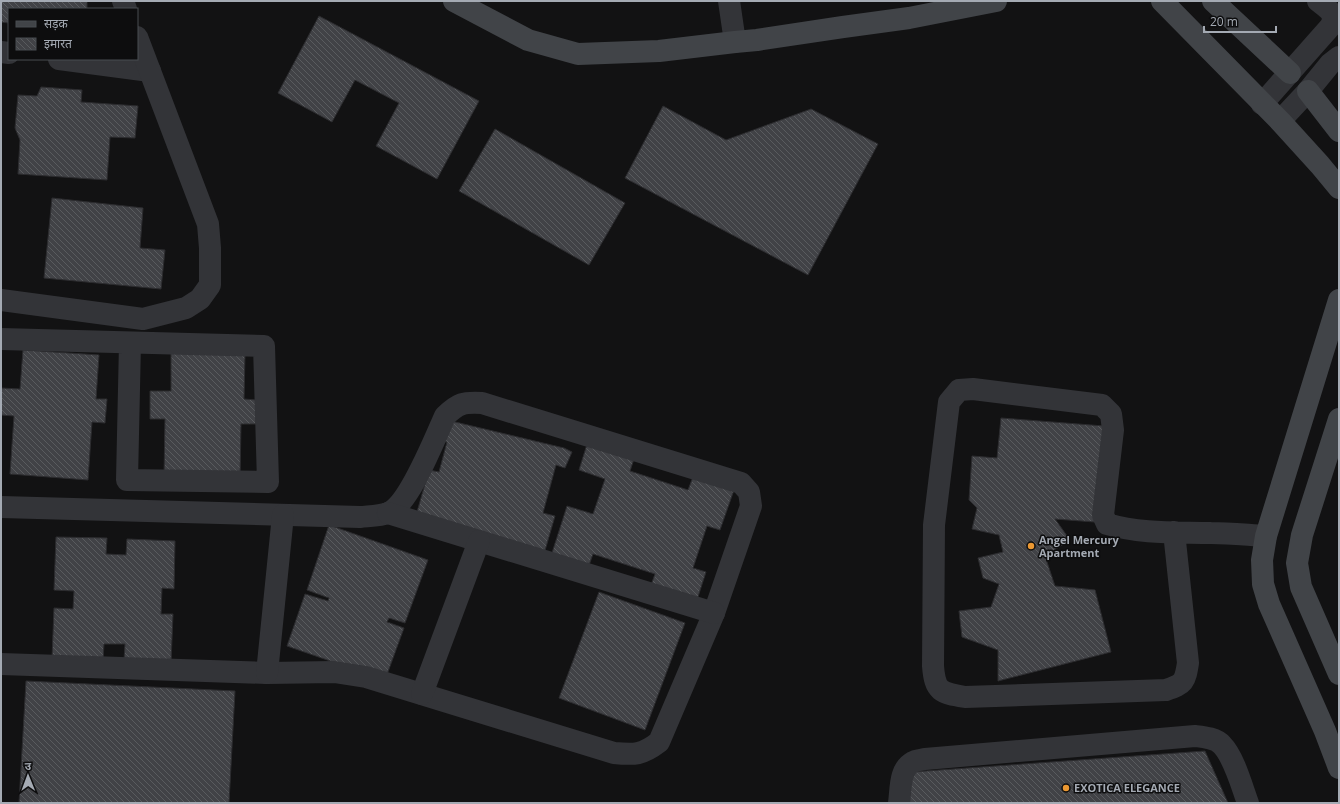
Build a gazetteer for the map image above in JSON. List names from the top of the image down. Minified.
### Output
{"places":["Angel Mercury Apartment","EXOTICA ELEGANCE"],"legend":["सड़क","इमारत"],"scale_bar":"20 m","north":"top"}
